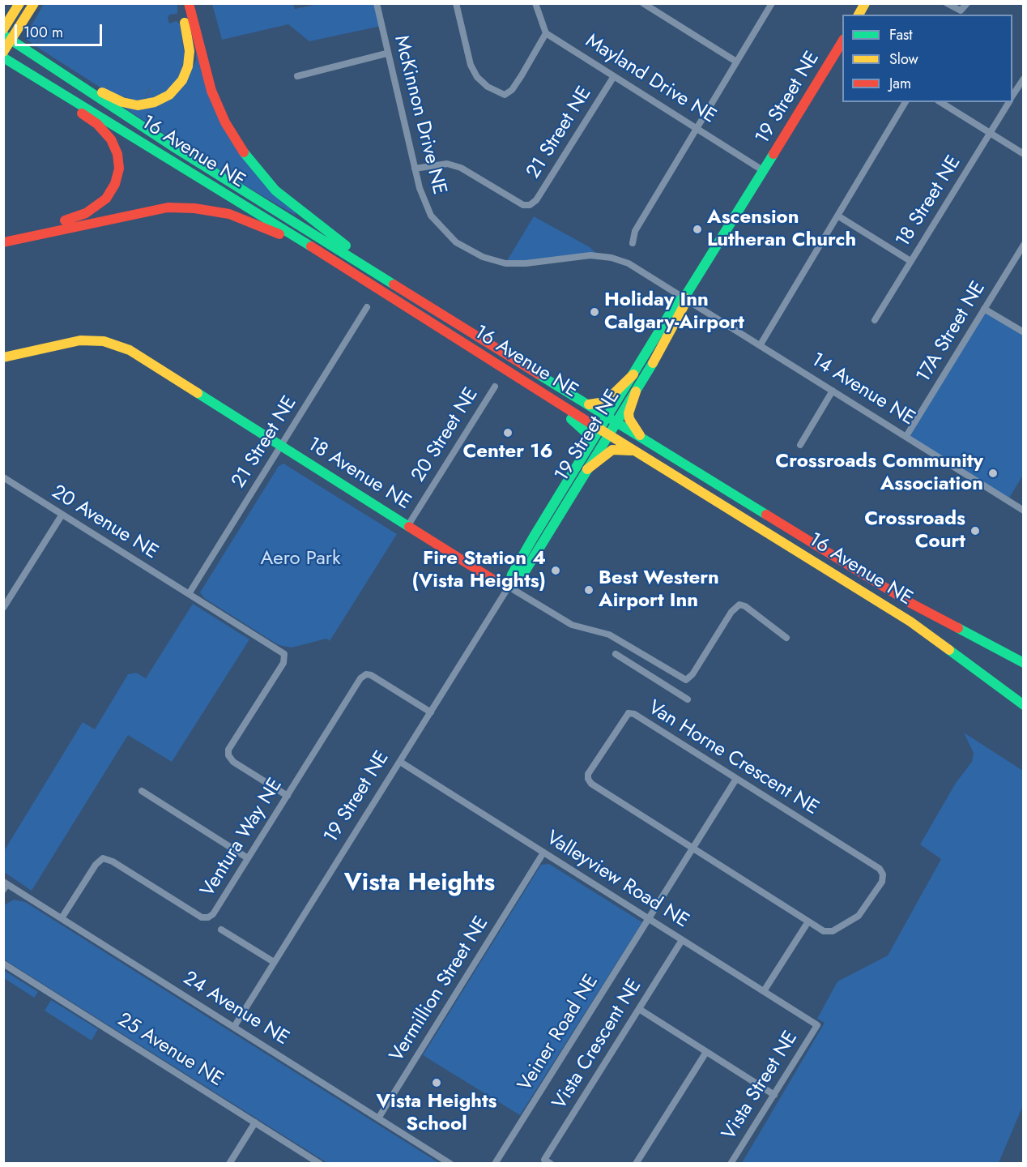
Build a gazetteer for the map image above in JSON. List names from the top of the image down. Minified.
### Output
{"streets":{"main road":["19 Street NE","16 Avenue NE","18 Avenue NE"],"street":["Mayland Drive NE","McKinnon Drive NE","21 Street NE","18 Street NE","17A Street NE","14 Avenue NE","20 Street NE","20 Avenue NE","Van Horne Crescent NE","Ventura Way NE","Valleyview Road NE","Vermillion Street NE","24 Avenue NE","Veiner Road NE","Vista Crescent NE","25 Avenue NE","Vista Street NE"]},"crossings":[["Mayland Drive NE","19 Street NE"],["Mayland Drive NE","21 Street NE"],["19 Street NE","McKinnon Drive NE"],["19 Street NE","16 Avenue NE"],["19 Street NE","14 Avenue NE"],["19 Street NE","18 Avenue NE"],["19 Street NE","Ventura Way NE"],["19 Street NE","Valleyview Road NE"],["19 Street NE","24 Avenue NE"],["McKinnon Drive NE","21 Street NE"],["McKinnon Drive NE","14 Avenue NE"],["21 Street NE","18 Avenue NE"],["21 Street NE","20 Avenue NE"],["17A Street NE","14 Avenue NE"],["20 Street NE","18 Avenue NE"],["20 Avenue NE","Ventura Way NE"],["Van Horne Crescent NE","Veiner Road NE"],["Ventura Way NE","24 Avenue NE"],["Valleyview Road NE","Vermillion Street NE"],["Valleyview Road NE","Veiner Road NE"],["Valleyview Road NE","Vista Crescent NE"],["Valleyview Road NE","Vista Street NE"],["Vermillion Street NE","24 Avenue NE"]],"districts":["Vista Heights"],"parks":["Aero Park"],"places":["Ascension Lutheran Church","Holiday Inn Calgary-Airport","Center 16","Crossroads Community Association","Crossroads Court","Fire Station 4 (Vista Heights)","Best Western Airport Inn","Vista Heights School"],"legend":["Fast","Slow","Jam"],"scale_bar":"100 m"}
